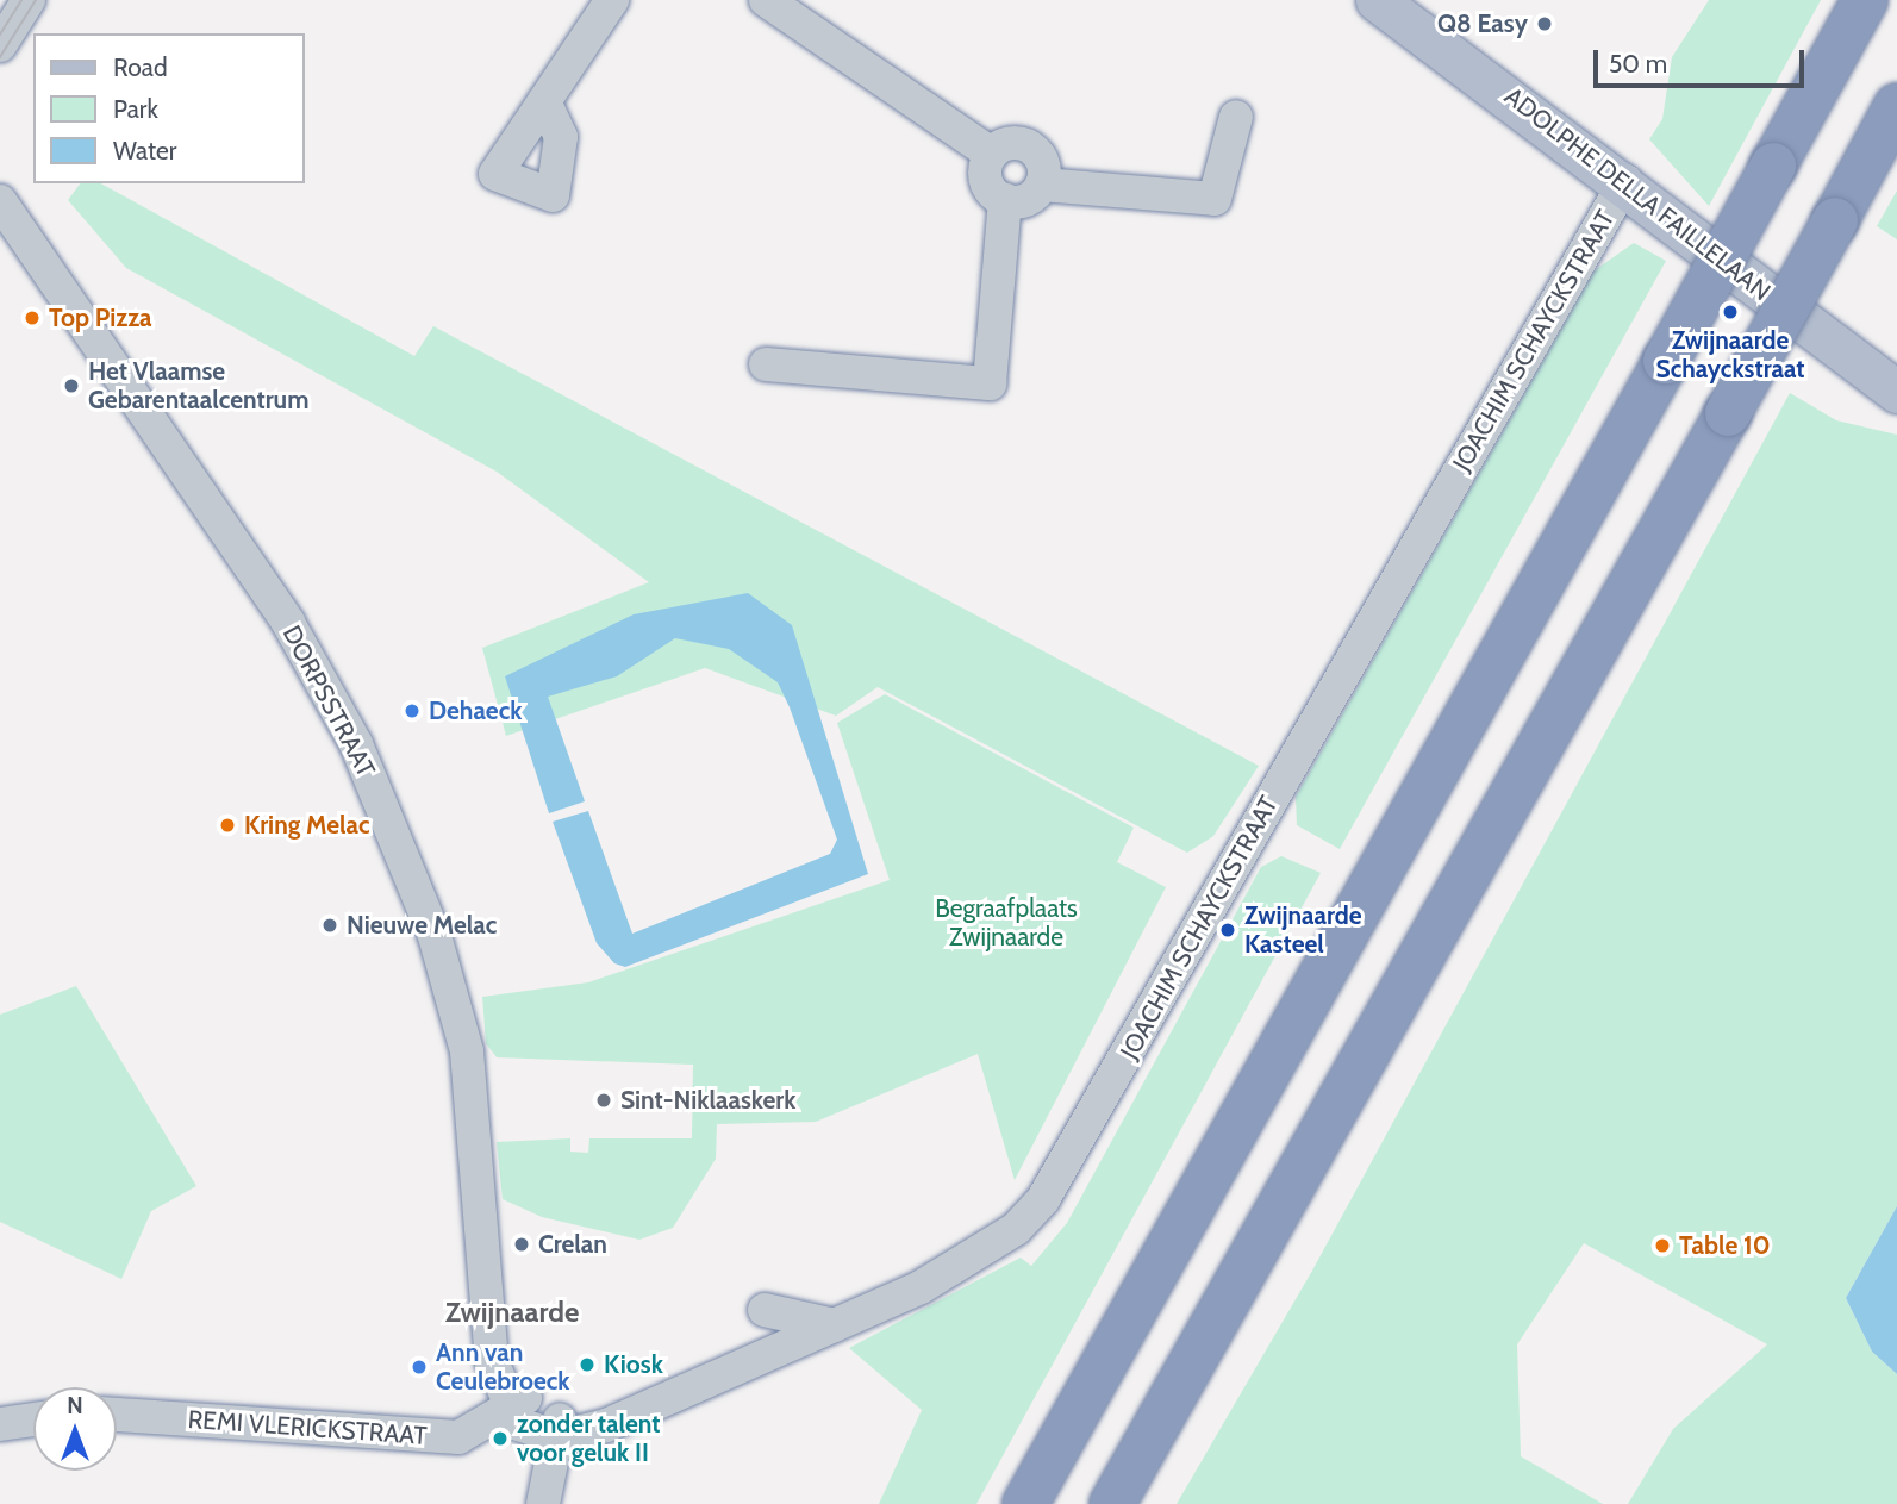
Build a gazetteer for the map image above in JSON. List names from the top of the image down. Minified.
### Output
{"streets":{"main road":["ADOLPHE DELLA FAILLELAAN"],"street":["JOACHIM SCHAYCKSTRAAT","DORPSSTRAAT","REMI VLERICKSTRAAT"]},"crossings":[["ADOLPHE DELLA FAILLELAAN","JOACHIM SCHAYCKSTRAAT"],["DORPSSTRAAT","REMI VLERICKSTRAAT"]],"districts":["Zwijnaarde"],"parks":["Begraafplaats Zwijnaarde"],"places":["Q8 Easy","Zwijnaarde Schayckstraat","Top Pizza","Het Vlaamse Gebarentaalcentrum","Dehaeck","Kring Melac","Nieuwe Melac","Zwijnaarde Kasteel","Sint-Niklaaskerk","Crelan","Table 10","Kiosk","Ann van Ceulebroeck","zonder talent voor geluk II"],"legend":["Road","Park","Water"],"scale_bar":"50 m","north":"top"}
